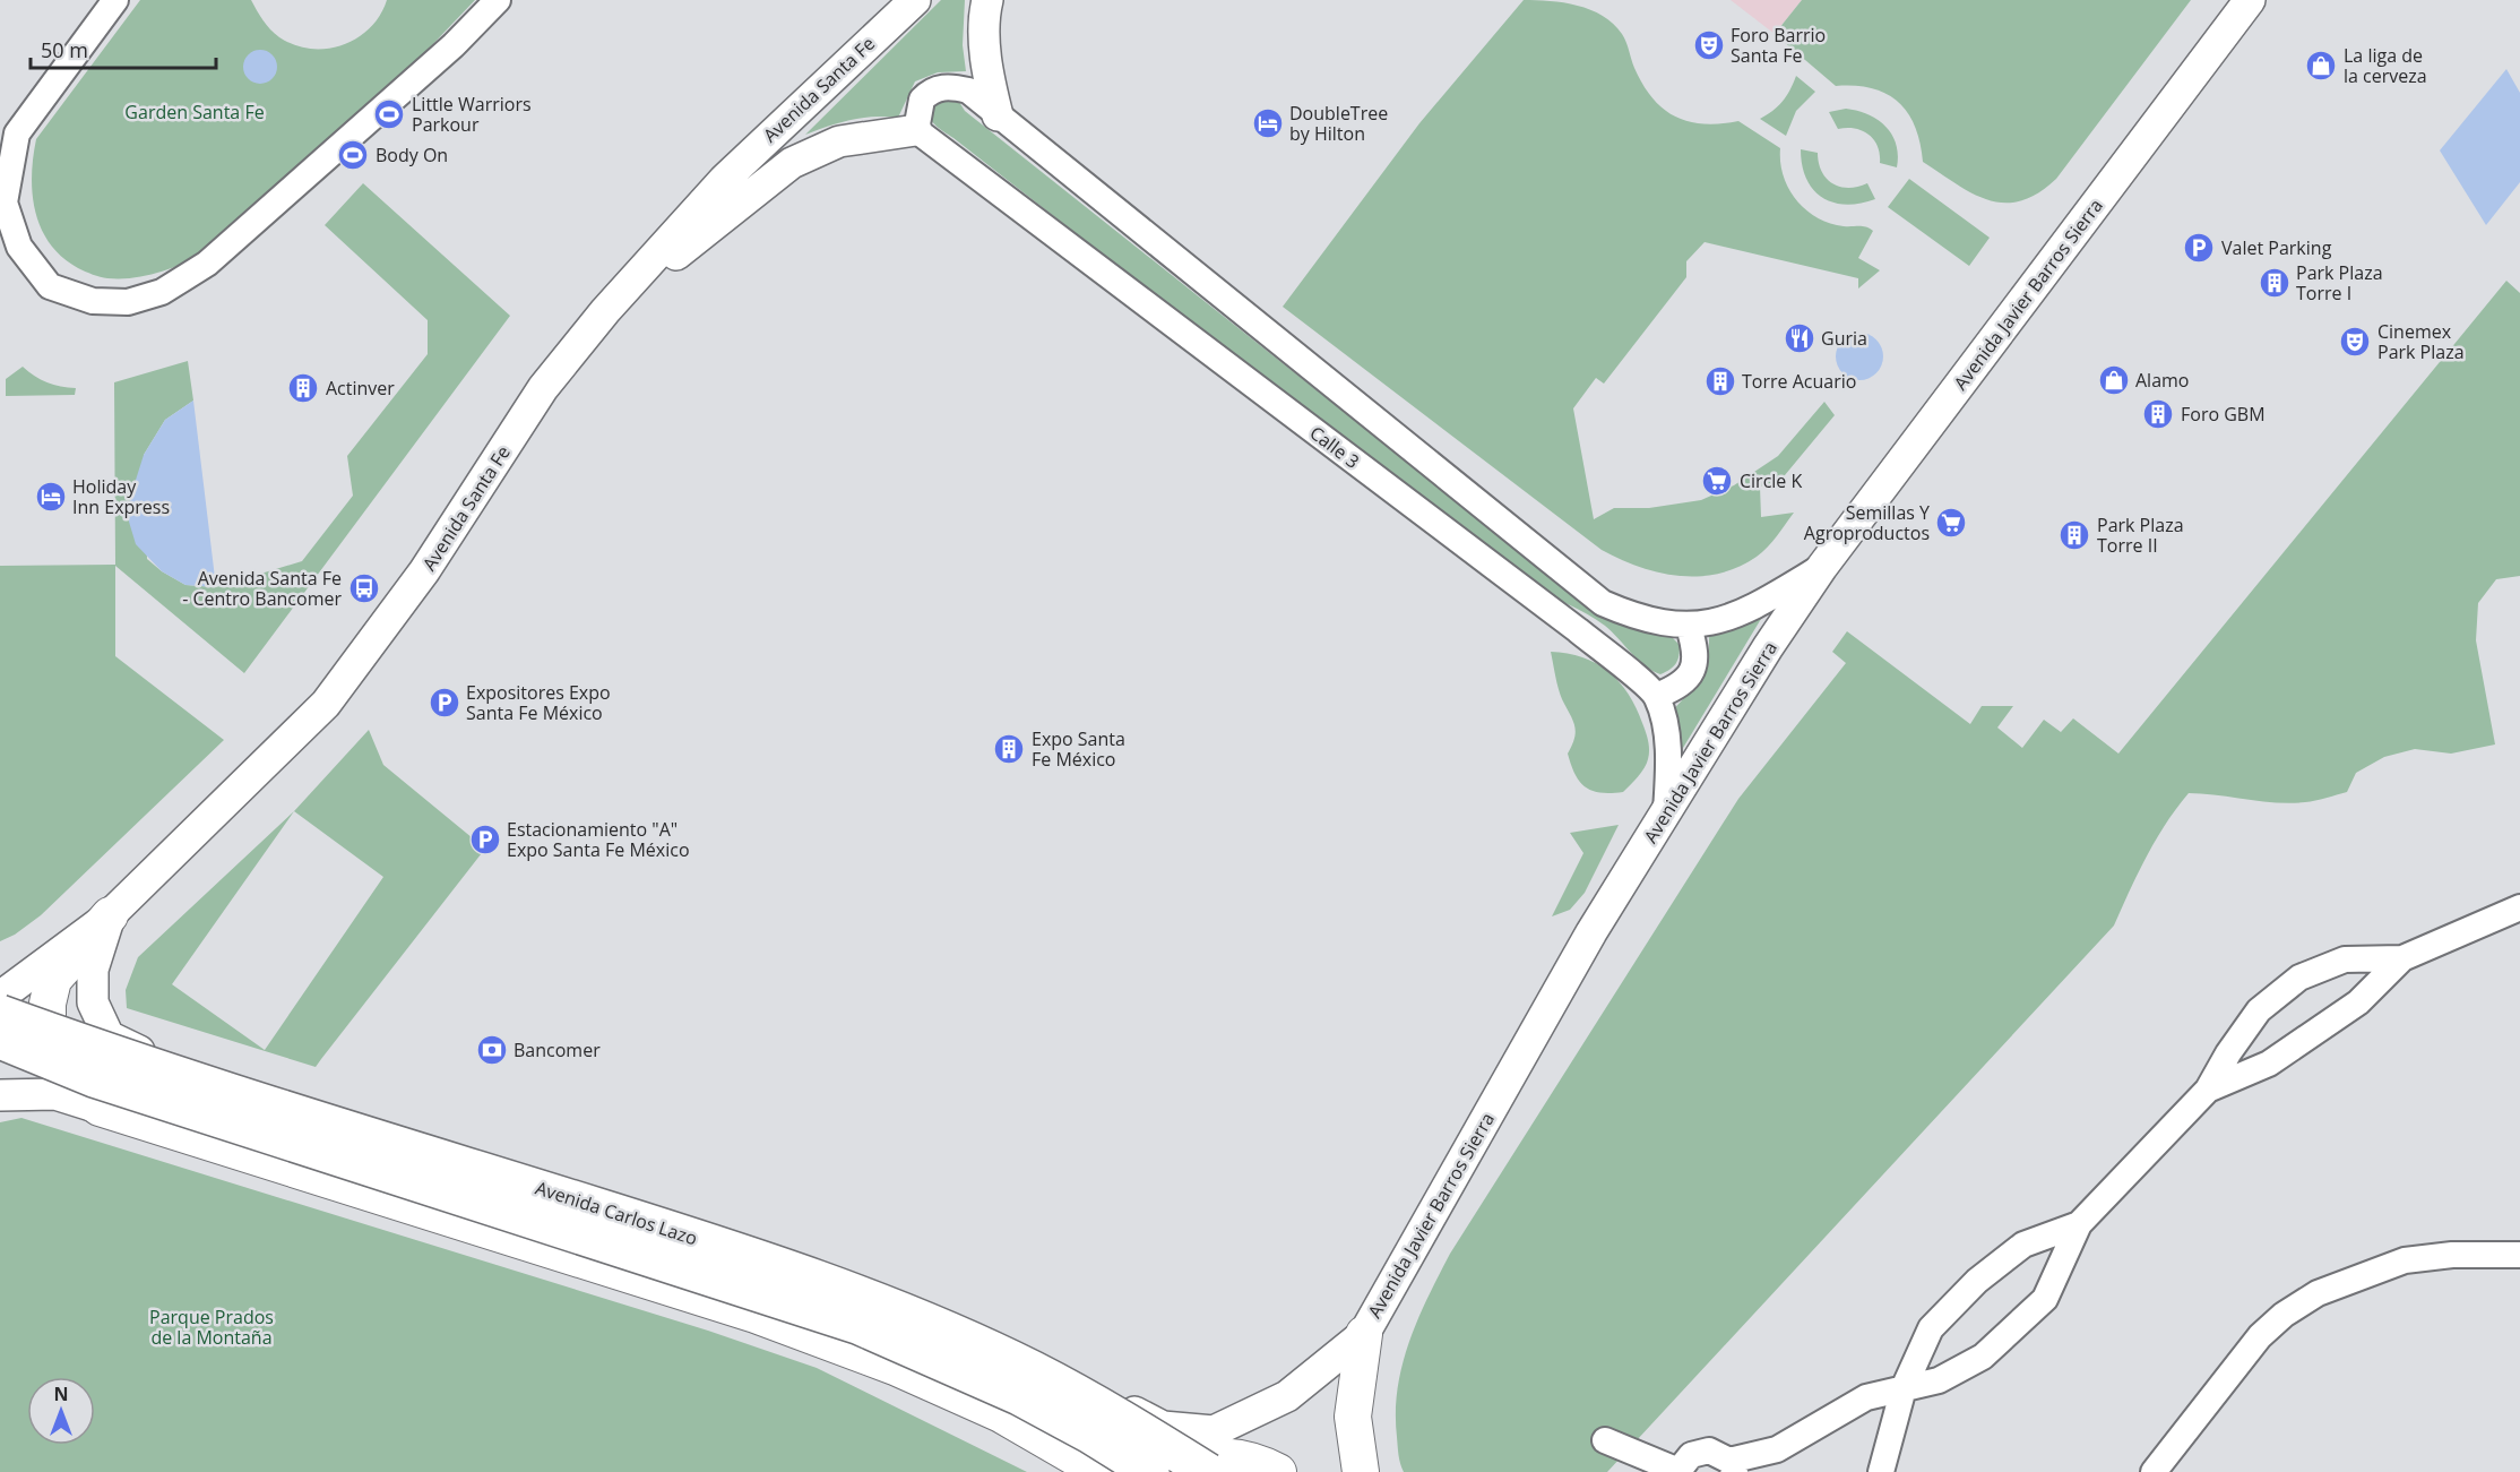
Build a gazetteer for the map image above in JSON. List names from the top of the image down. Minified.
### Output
{"streets":{"highway":["Avenida Carlos Lazo"],"street":["Avenida Santa Fe","Avenida Javier Barros Sierra","Calle 3"]},"crossings":[["Avenida Santa Fe","Avenida Carlos Lazo"],["Avenida Javier Barros Sierra","Avenida Carlos Lazo"]],"parks":["Garden Santa Fe","Parque Prados de la Montaña"],"places":{"theatre":["Foro Barrio Santa Fe","Cinemex Park Plaza"],"shop":["La liga de la cerveza","Alamo"],"sports":["Little Warriors Parkour","Body On"],"hotel":["DoubleTree by Hilton","Holiday Inn Express"],"parking":["Valet Parking","Expositores Expo Santa Fe México","Estacionamiento \"A\" Expo Santa Fe México"],"building":["Park Plaza Torre I","Torre Acuario","Actinver","Foro GBM","Park Plaza Torre II","Expo Santa Fe México"],"restaurant":["Guria"],"supermarket":["Circle K","Semillas Y Agroproductos"],"bus stop":["Avenida Santa Fe - Centro Bancomer"],"bank":["Bancomer"]},"scale_bar":"50 m","north":"top"}
